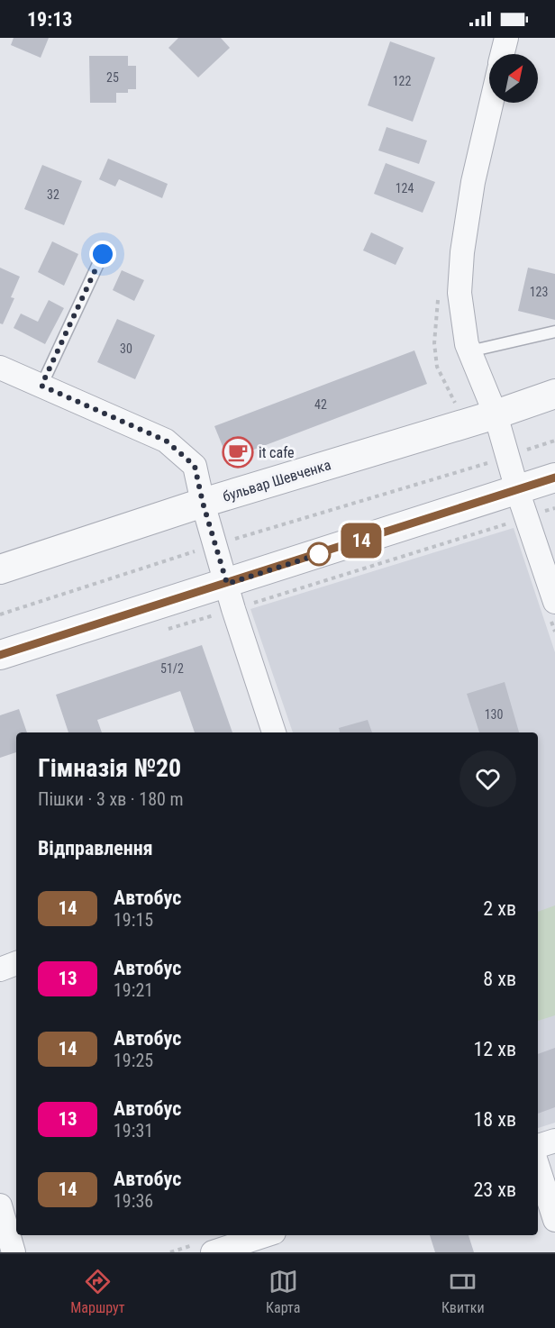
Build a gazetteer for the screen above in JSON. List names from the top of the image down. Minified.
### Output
{"streets":{"street":["бульвар Шевченка"]},"places":{"cafe":["it cafe"]},"lines":["bus line 14"],"house_numbers":["25","122","124","32","123","30","42","51/2","130"],"north":"top right","page":{"status":"19:13","on_map":"14","heading":[["Гімназія №20","Пішки · 3 хв · 180 m"],"Відправлення"],"list":[{"mark":"14","name":"Автобус","note":"19:15","value":"2 хв"},{"mark":"13","name":"Автобус","note":"19:21","value":"8 хв"},{"mark":"14","name":"Автобус","note":"19:25","value":"12 хв"},{"mark":"13","name":"Автобус","note":"19:31","value":"18 хв"},{"mark":"14","name":"Автобус","note":"19:36","value":"23 хв"}],"tabs":["Маршрут","Карта","Квитки"]}}
